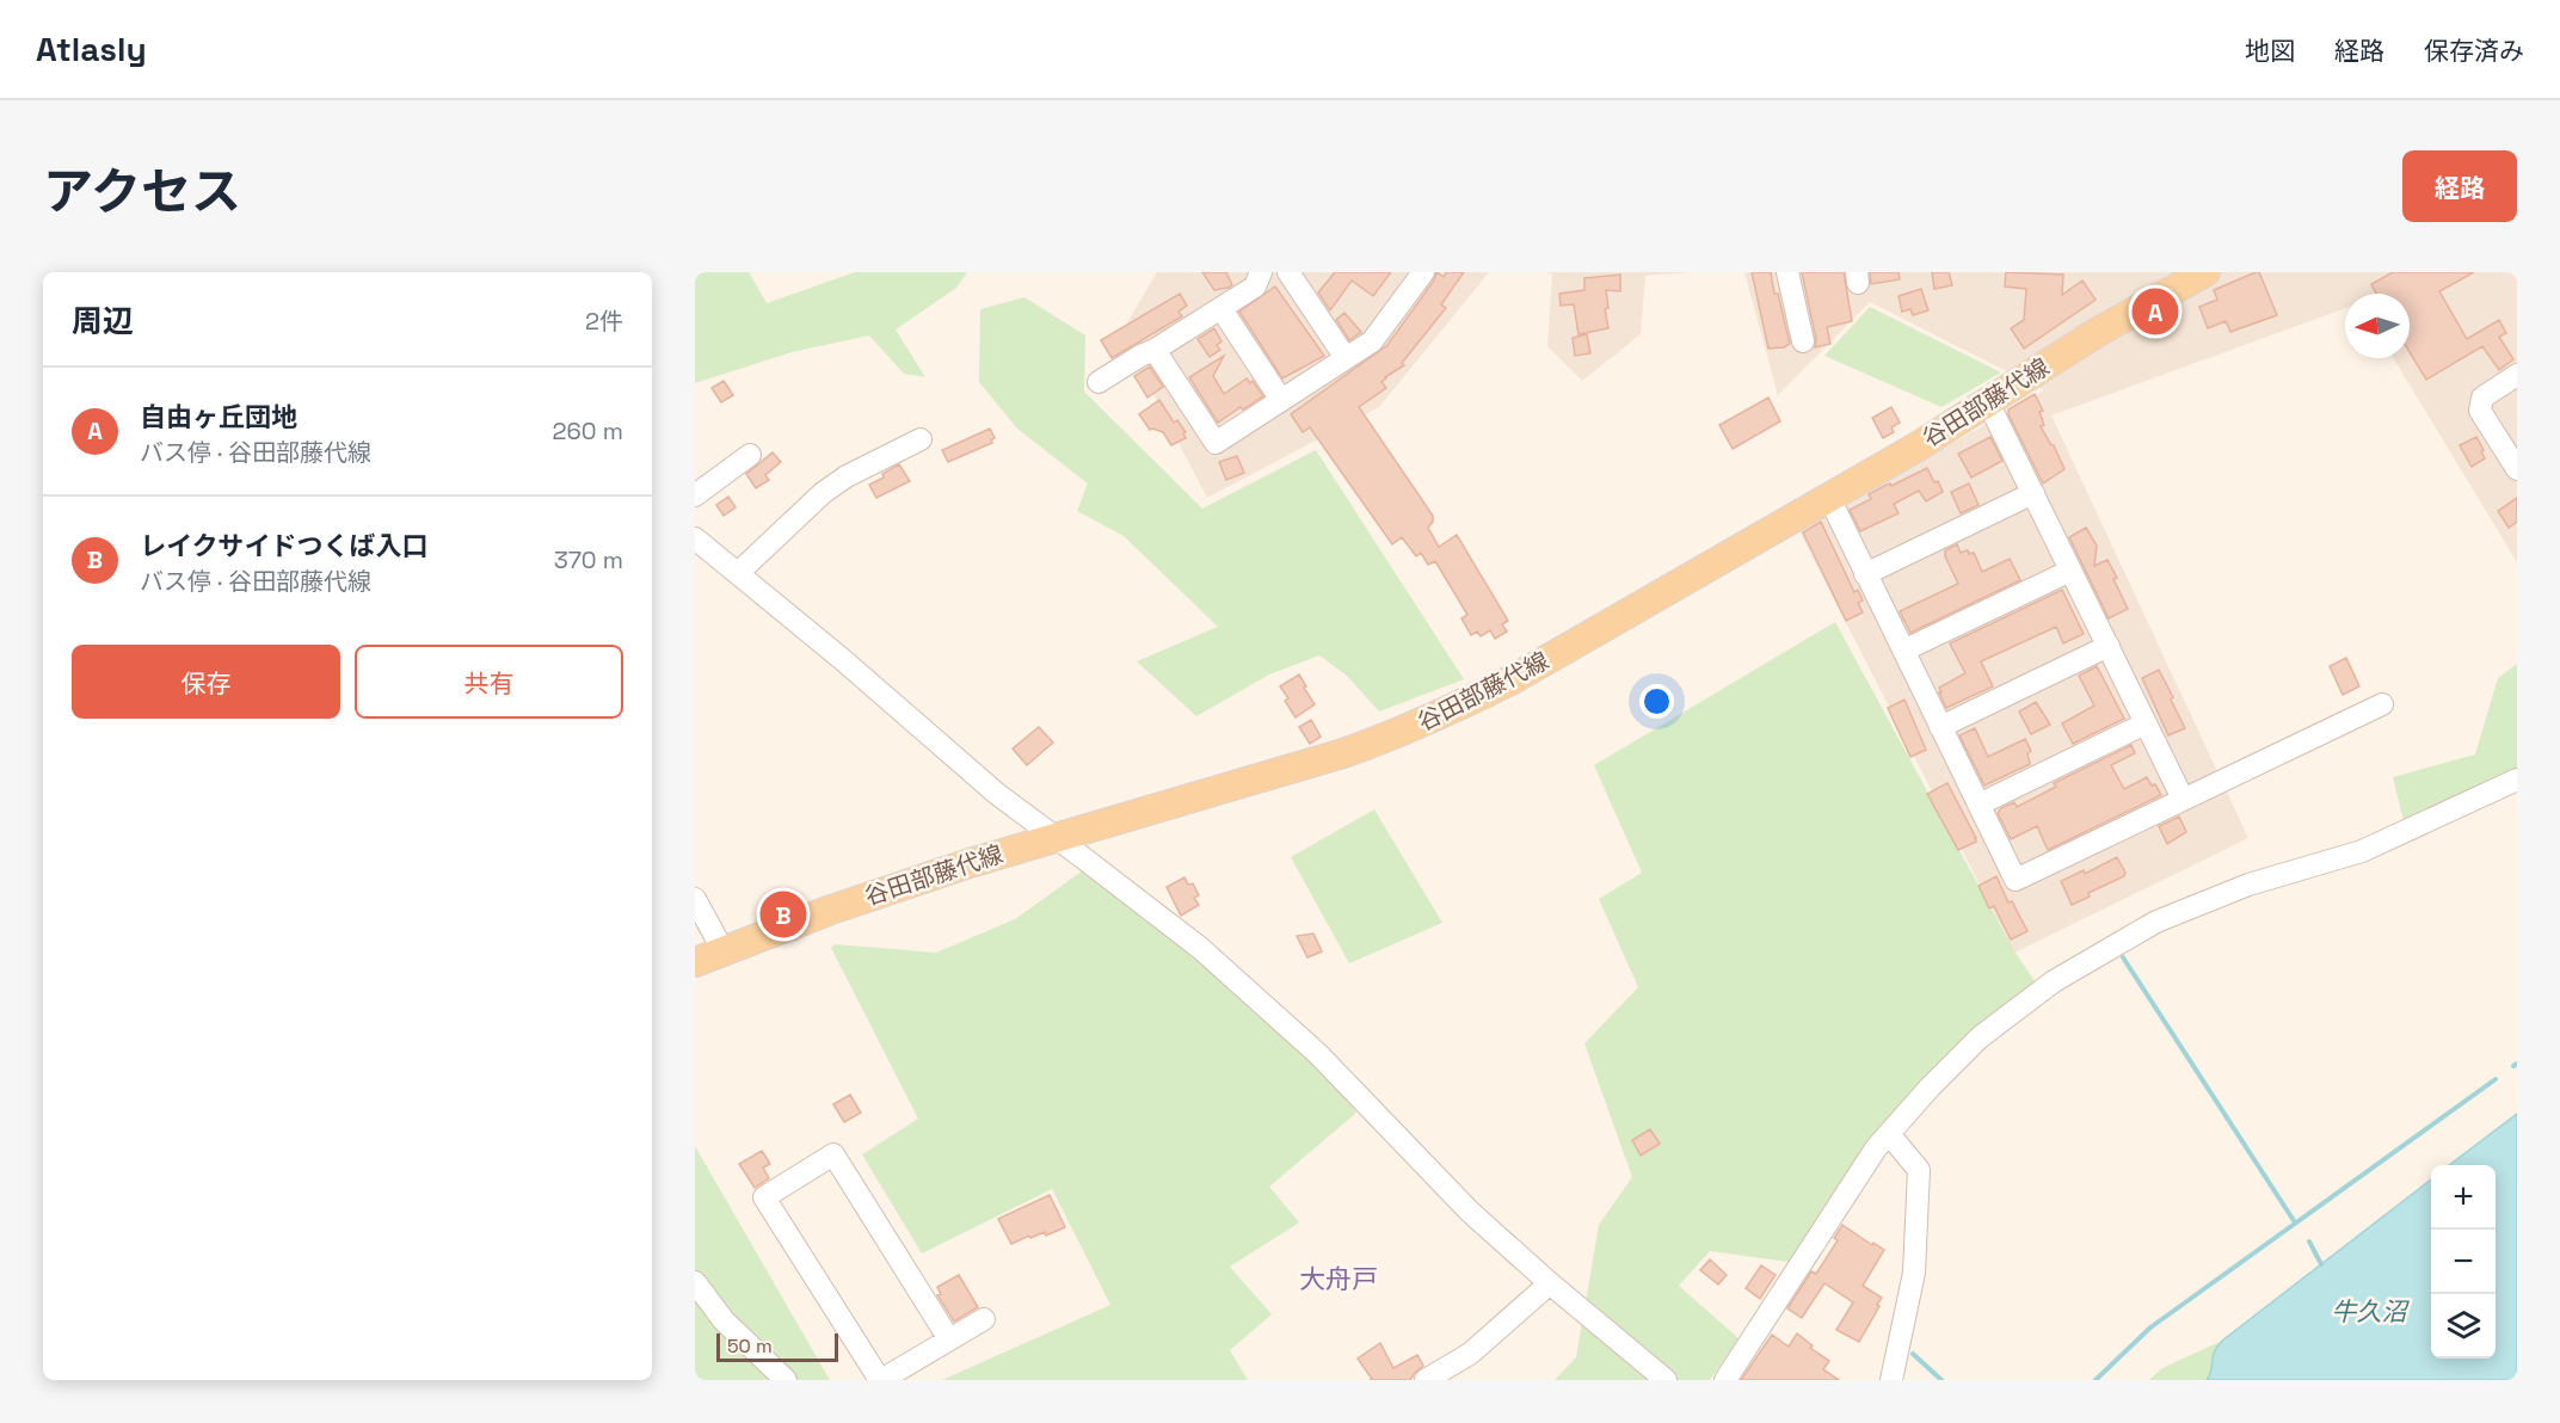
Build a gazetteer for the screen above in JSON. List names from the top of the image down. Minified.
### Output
{"streets":{"main road":["谷田部藤代線"]},"districts":["大舟戸"],"water":["牛久沼"],"scale_bar":"50 m","north":"left","page":{"header":"Atlasly","nav":["地図","経路","保存済み"],"title":"アクセス","buttons":["経路",["保存","共有"]],"heading":["周辺","2件"],"pins":["A","B"],"list":[{"mark":"A","name":"自由ヶ丘団地","note":"バス停 · 谷田部藤代線","value":"260 m"},{"mark":"B","name":"レイクサイドつくば入口","note":"バス停 · 谷田部藤代線","value":"370 m"}],"map_buttons":["+","−"],"scale":"50 m"}}
